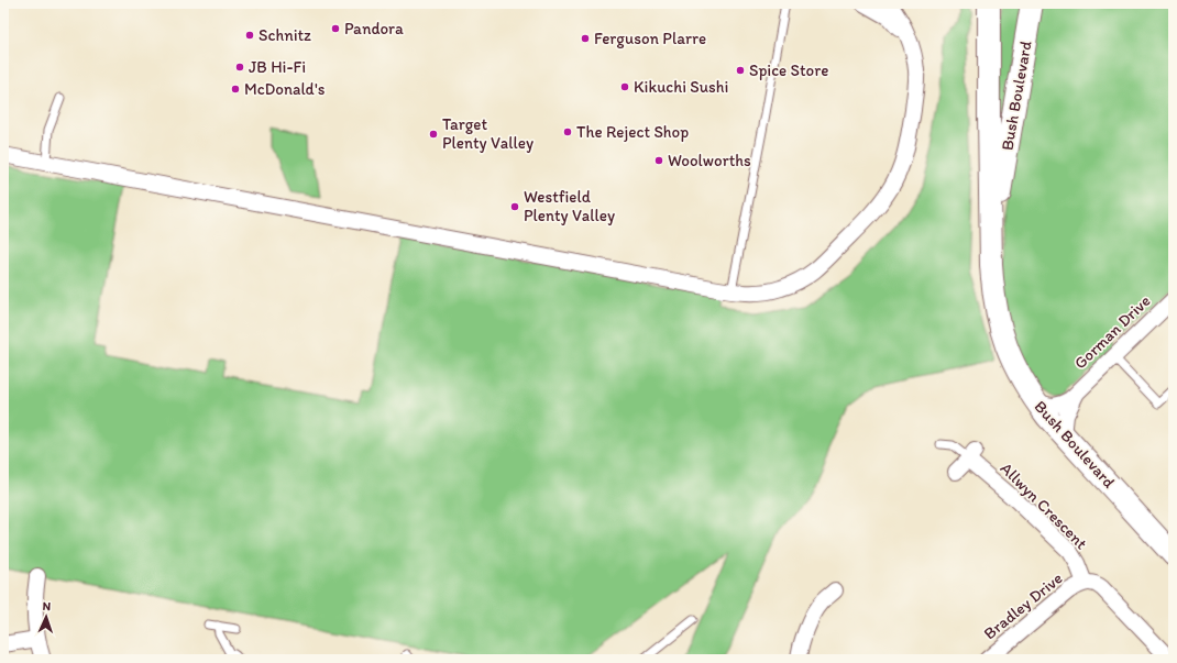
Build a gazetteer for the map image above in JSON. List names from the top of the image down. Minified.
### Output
{"streets":{"main road":["Bush Boulevard"],"street":["Gorman Drive","Allwyn Crescent","Bradley Drive"]},"crossings":[["Allwyn Crescent","Bradley Drive"]],"places":["Pandora","Schnitz","Ferguson Plarre","JB Hi-Fi","Spice Store","Kikuchi Sushi","McDonald's","The Reject Shop","Target Plenty Valley","Woolworths","Westfield Plenty Valley"],"north":"top"}
